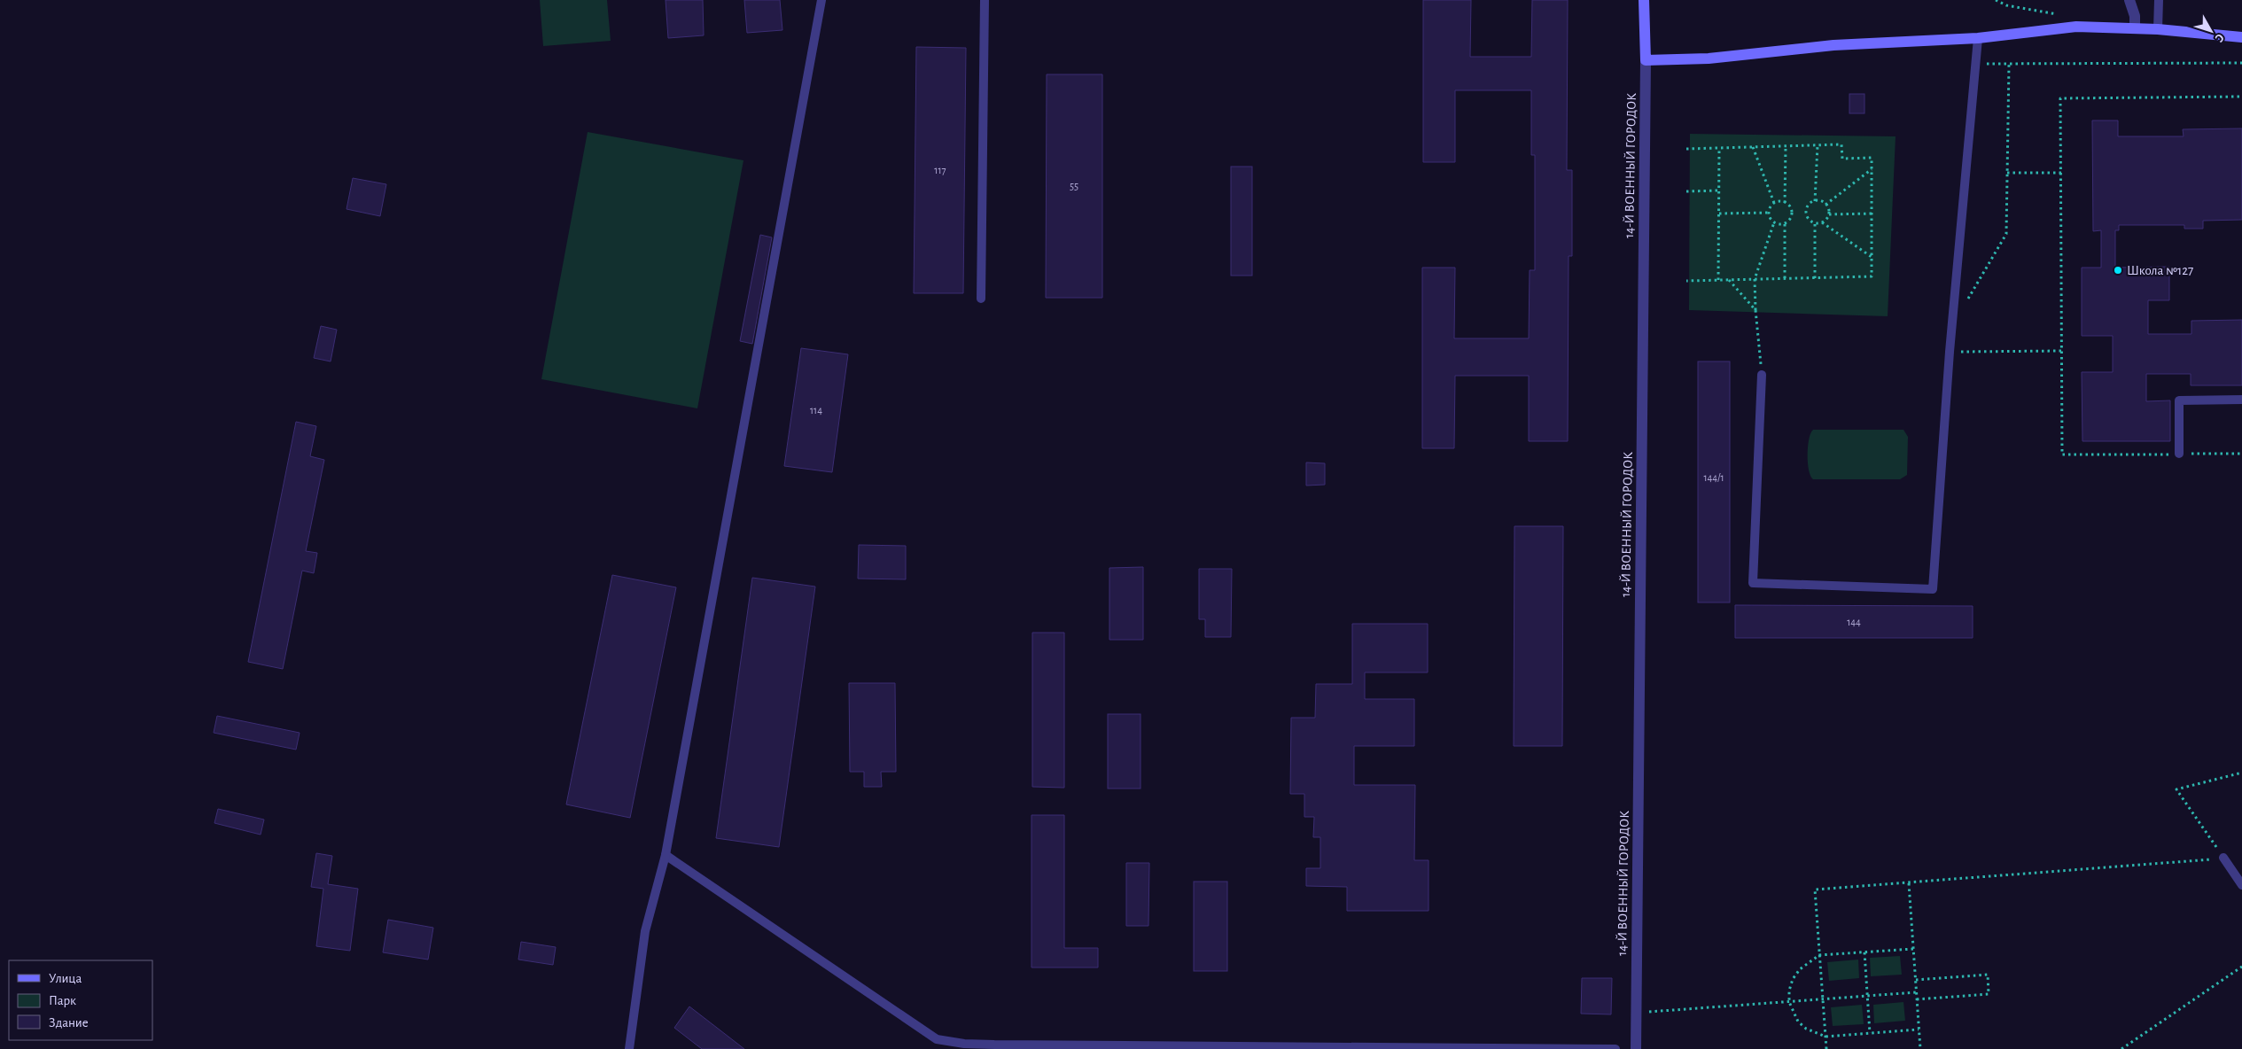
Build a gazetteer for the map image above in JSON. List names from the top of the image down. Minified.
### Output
{"streets":{"street":["14-Й ВОЕННЫЙ ГОРОДОК"]},"places":["Школа №127"],"house_numbers":["117","55","114","144/1","144"],"legend":["Улица","Парк","Здание"],"north":"bottom right"}
